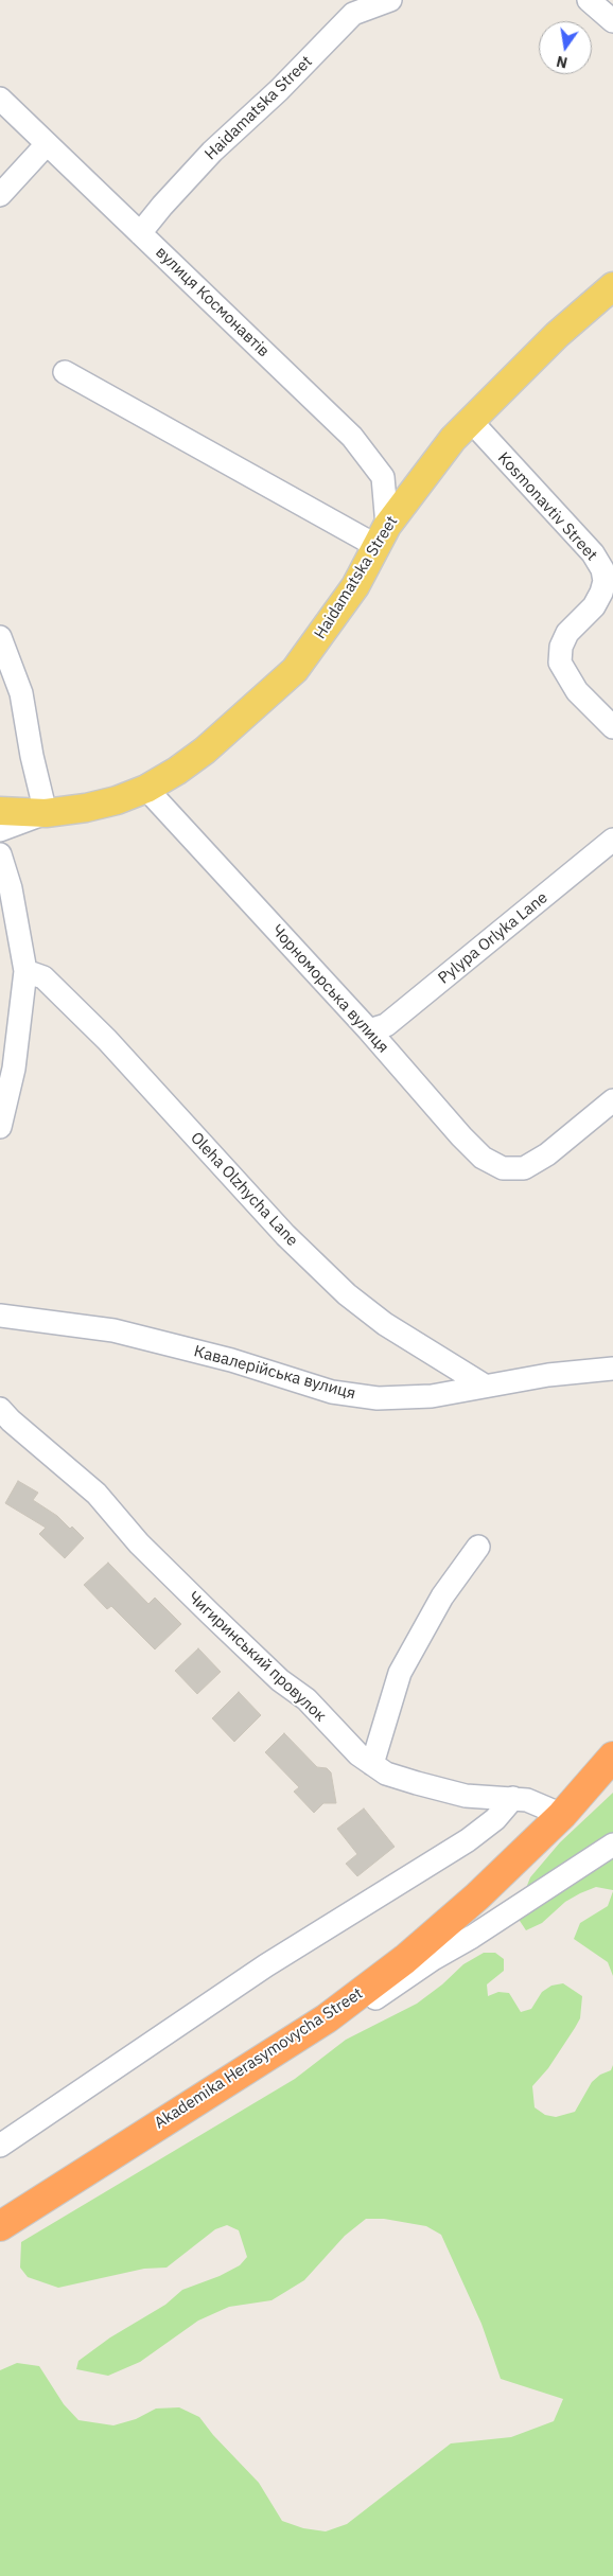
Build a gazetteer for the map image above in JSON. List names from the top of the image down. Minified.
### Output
{"streets":{"highway":["Akademika Herasymovycha Street"],"main road":["Haidamatska Street"],"street":["вулиця Космонавтів","Kosmonavtiv Street","Pylypa Orlyka Lane","Чорноморська вулиця","Oleha Olzhycha Lane","Кавалерійська вулиця","Чигиринський провулок"]},"crossings":[["Haidamatska Street","вулиця Космонавтів"],["Haidamatska Street","Kosmonavtiv Street"],["Haidamatska Street","Чорноморська вулиця"],["Pylypa Orlyka Lane","Чорноморська вулиця"],["Oleha Olzhycha Lane","Кавалерійська вулиця"],["Чигиринський провулок","Akademika Herasymovycha Street"]],"north":"bottom"}
